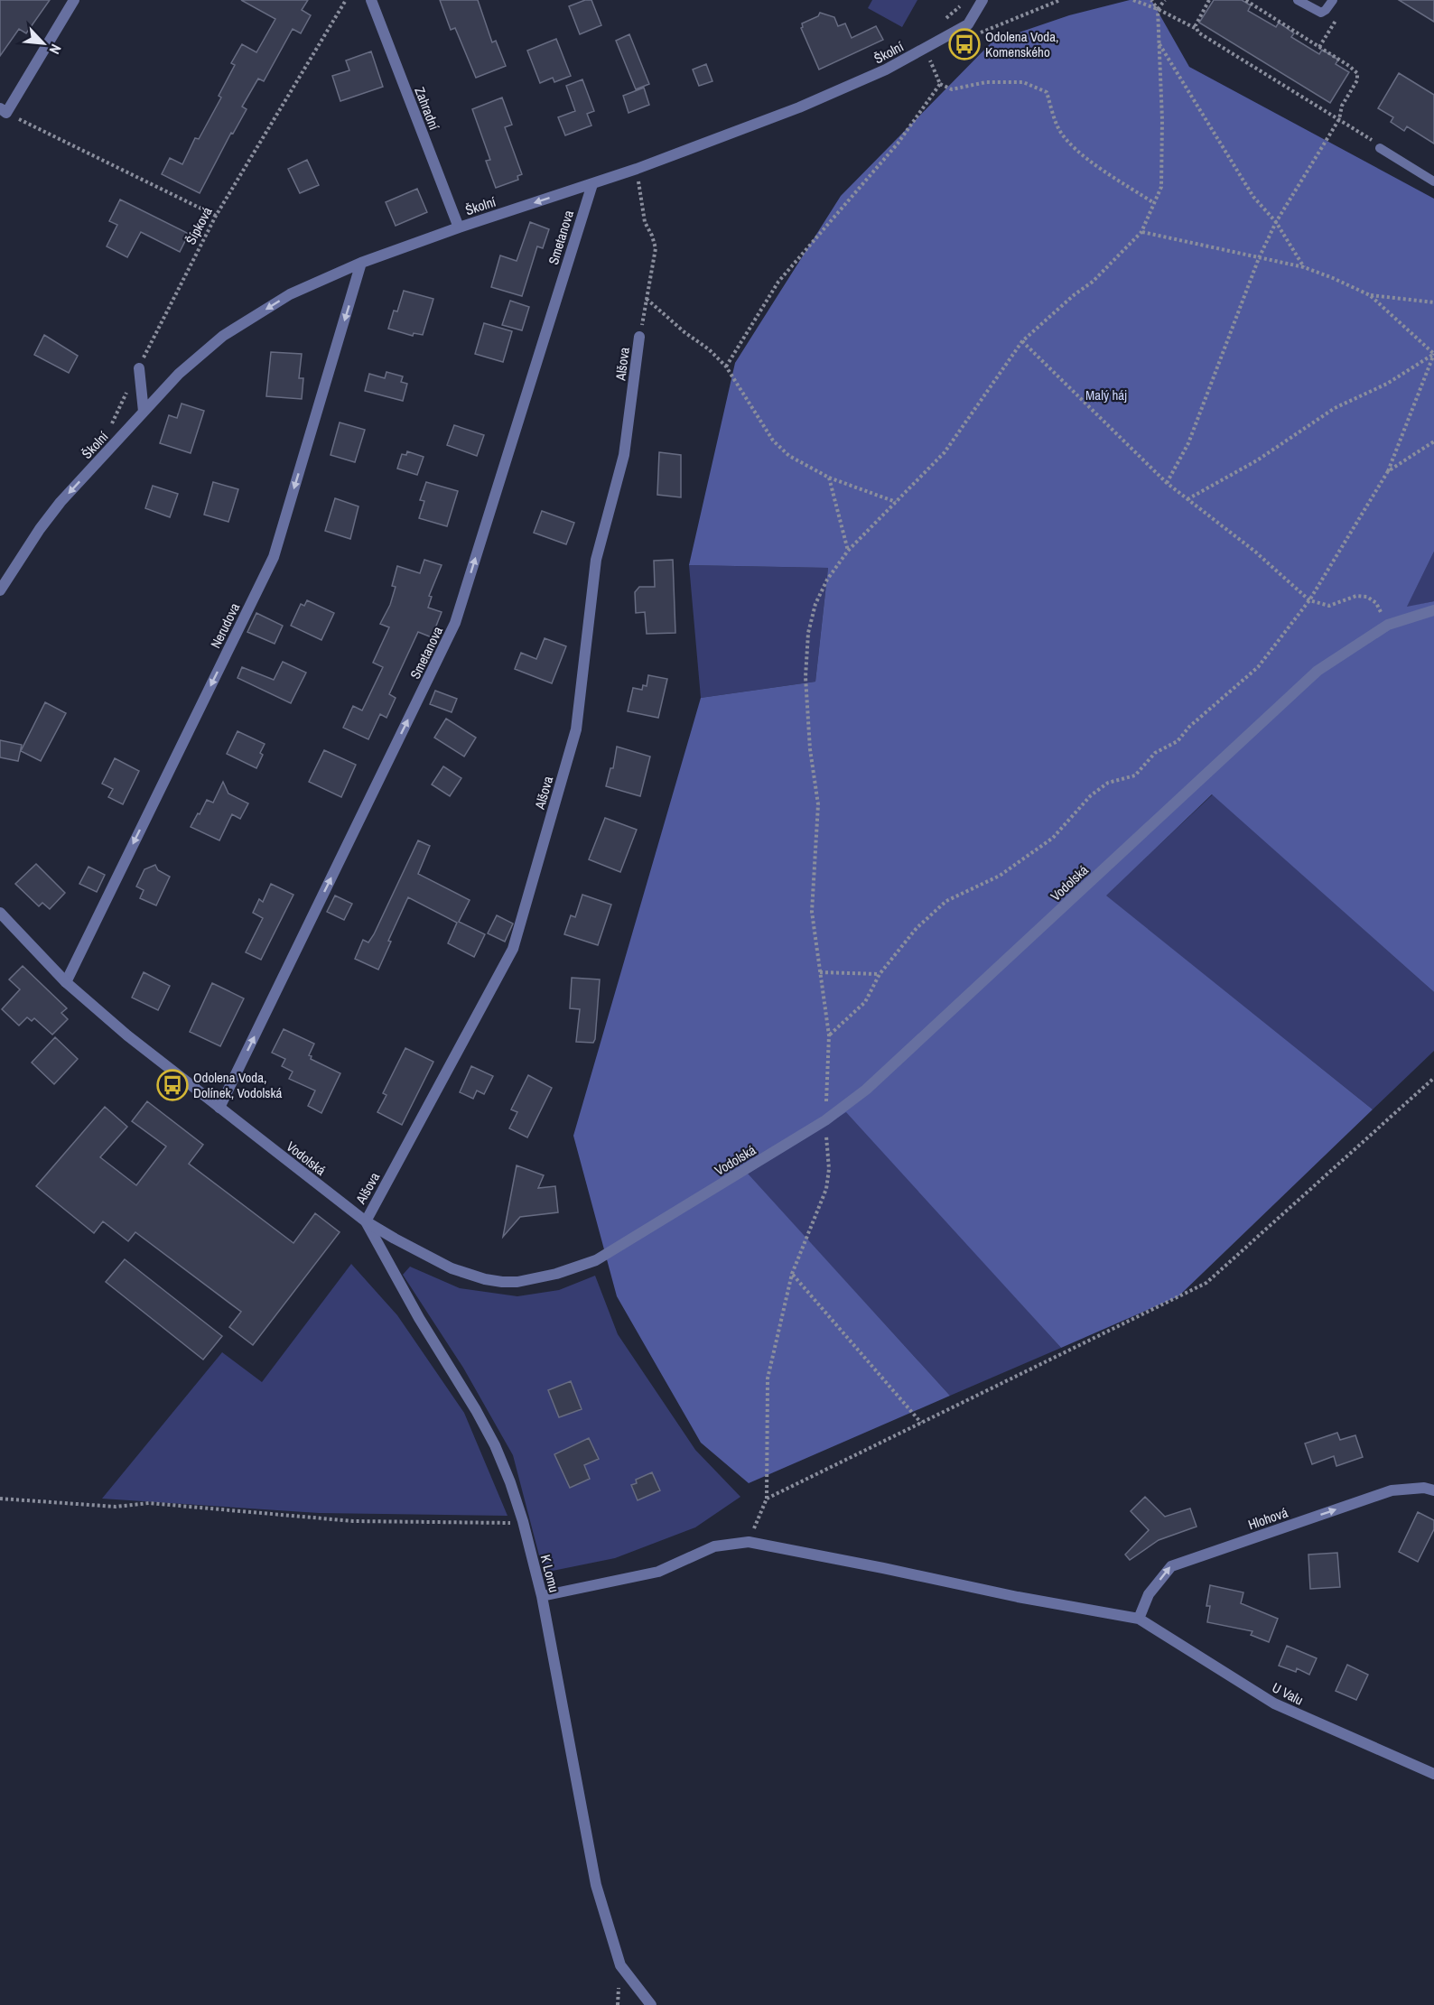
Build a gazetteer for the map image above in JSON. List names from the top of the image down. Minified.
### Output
{"streets":{"street":["Školní","Zahradní","Smetanova","Alšova","Nerudova","Vodolská","Hlohová","K Lomu","U Valu"],"path":["Šípková"]},"crossings":[["Školní","Zahradní"],["Školní","Smetanova"],["Školní","Nerudova"],["Smetanova","Vodolská"],["Alšova","Vodolská"],["Alšova","K Lomu"],["Nerudova","Vodolská"],["Vodolská","K Lomu"],["Hlohová","U Valu"]],"one_way":["Školní","Smetanova","Nerudova","Hlohová"],"parks":["Malý háj"],"places":{"bus stop":["Odolena Voda, Komenského","Odolena Voda, Dolínek, Vodolská"]},"north":"bottom right"}
